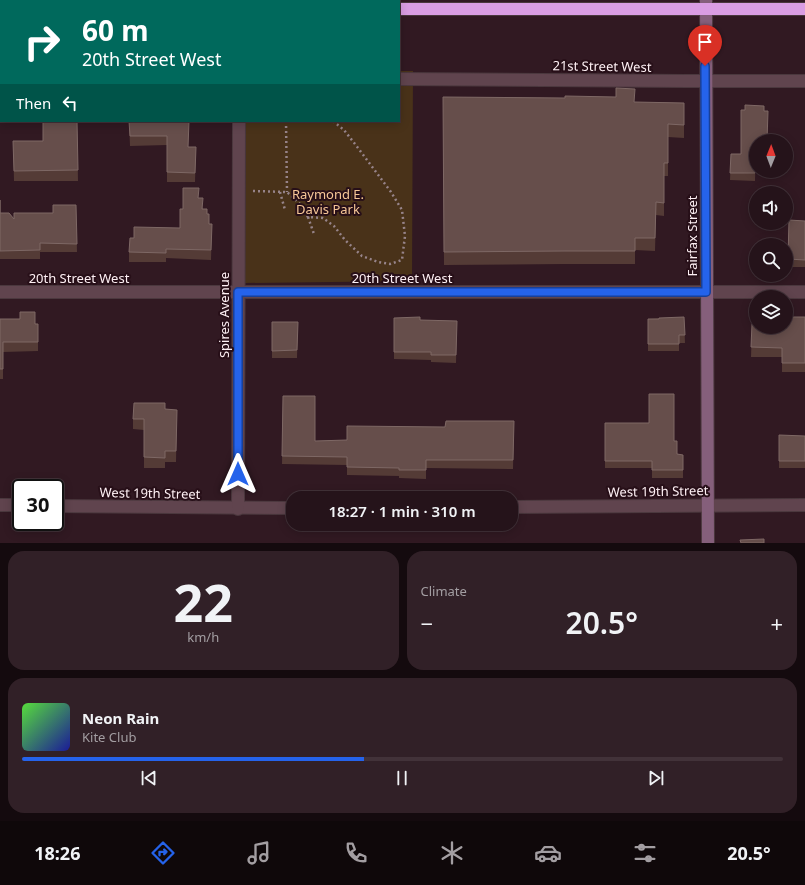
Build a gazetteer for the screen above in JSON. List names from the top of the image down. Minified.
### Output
{"streets":{"street":["21st Street West","Fairfax Street","20th Street West","Spires Avenue","West 19th Street"]},"crossings":[["21st Street West","Fairfax Street"],["Fairfax Street","20th Street West"],["Fairfax Street","West 19th Street"],["20th Street West","Spires Avenue"],["Spires Avenue","West 19th Street"]],"parks":["Raymond E. Davis Park"],"north":"top","page":{"turn":["60 m","20th Street West"],"then":"Then","limit":"30","trip":"18:27 · 1 min · 310 m","tile":[["22","km/h"],"Climate"],"heat":["−","20.5°","+"],"song":["Neon Rain","Kite Club"],"tabs":["18:26","20.5°"]}}
